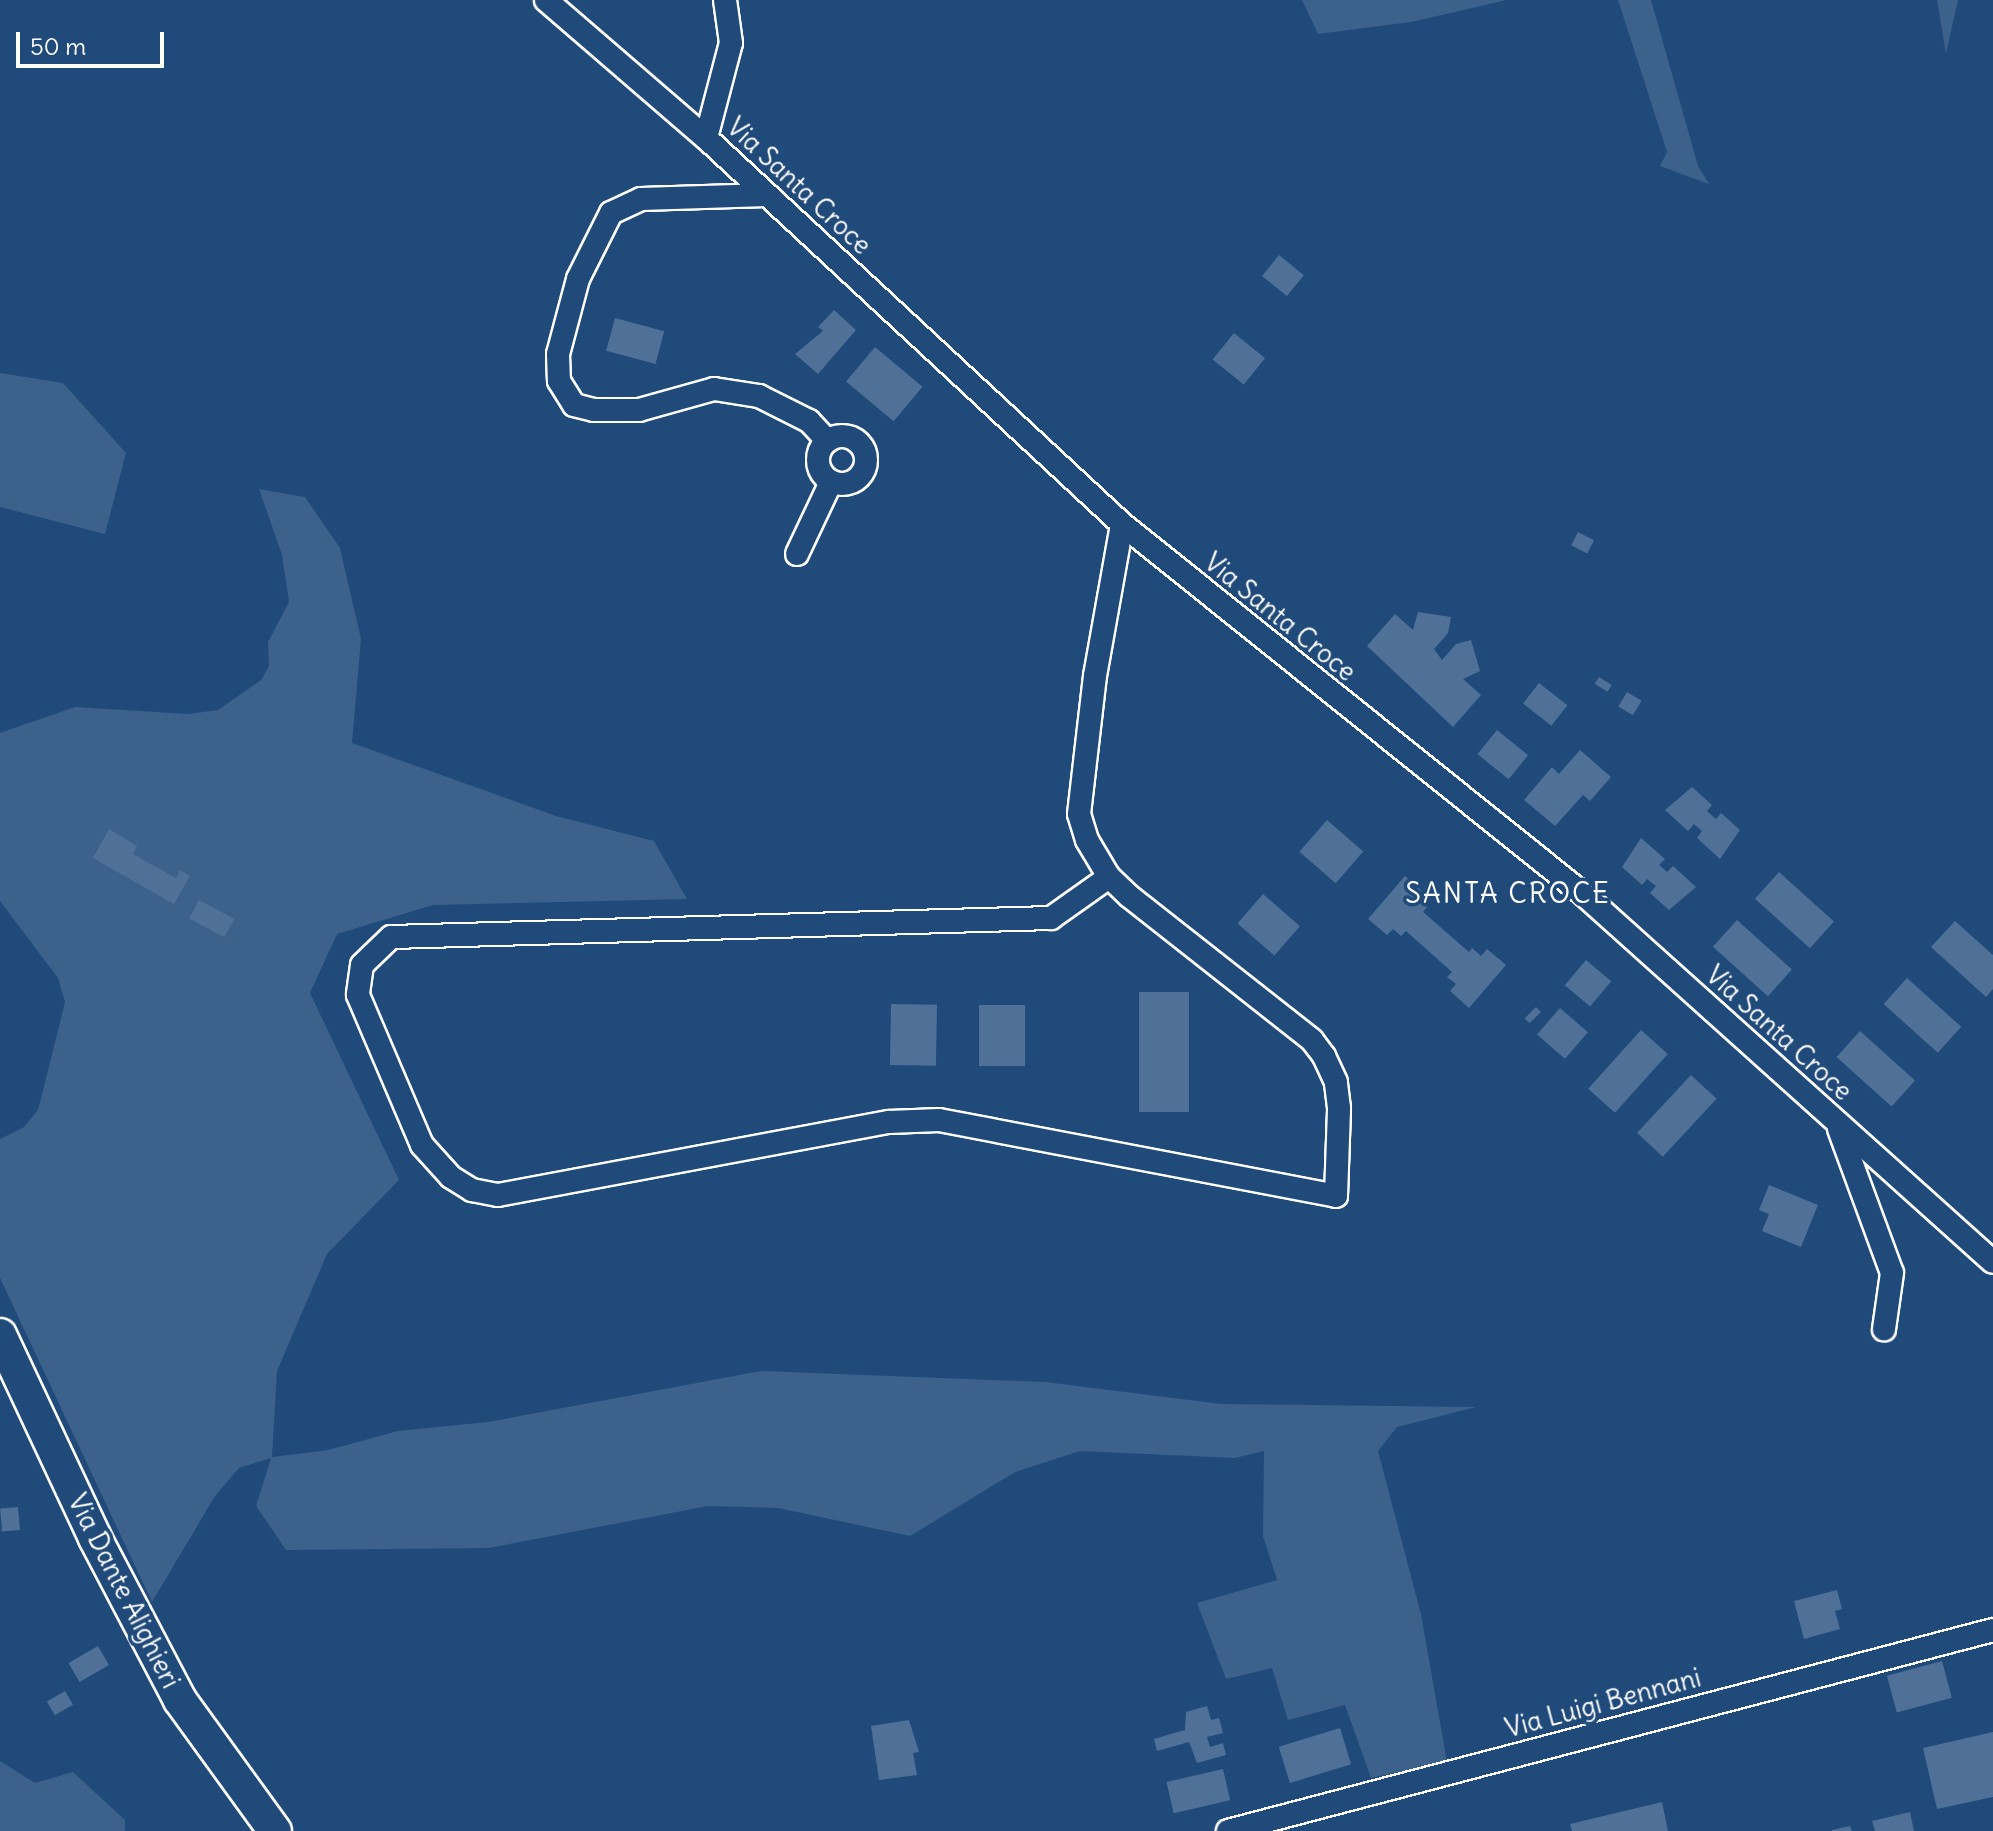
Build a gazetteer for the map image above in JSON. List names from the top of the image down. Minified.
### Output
{"streets":{"main road":["Via Dante Alighieri"],"street":["Via Santa Croce","Via Luigi Bennani"]},"districts":["SANTA CROCE"],"scale_bar":"50 m"}
